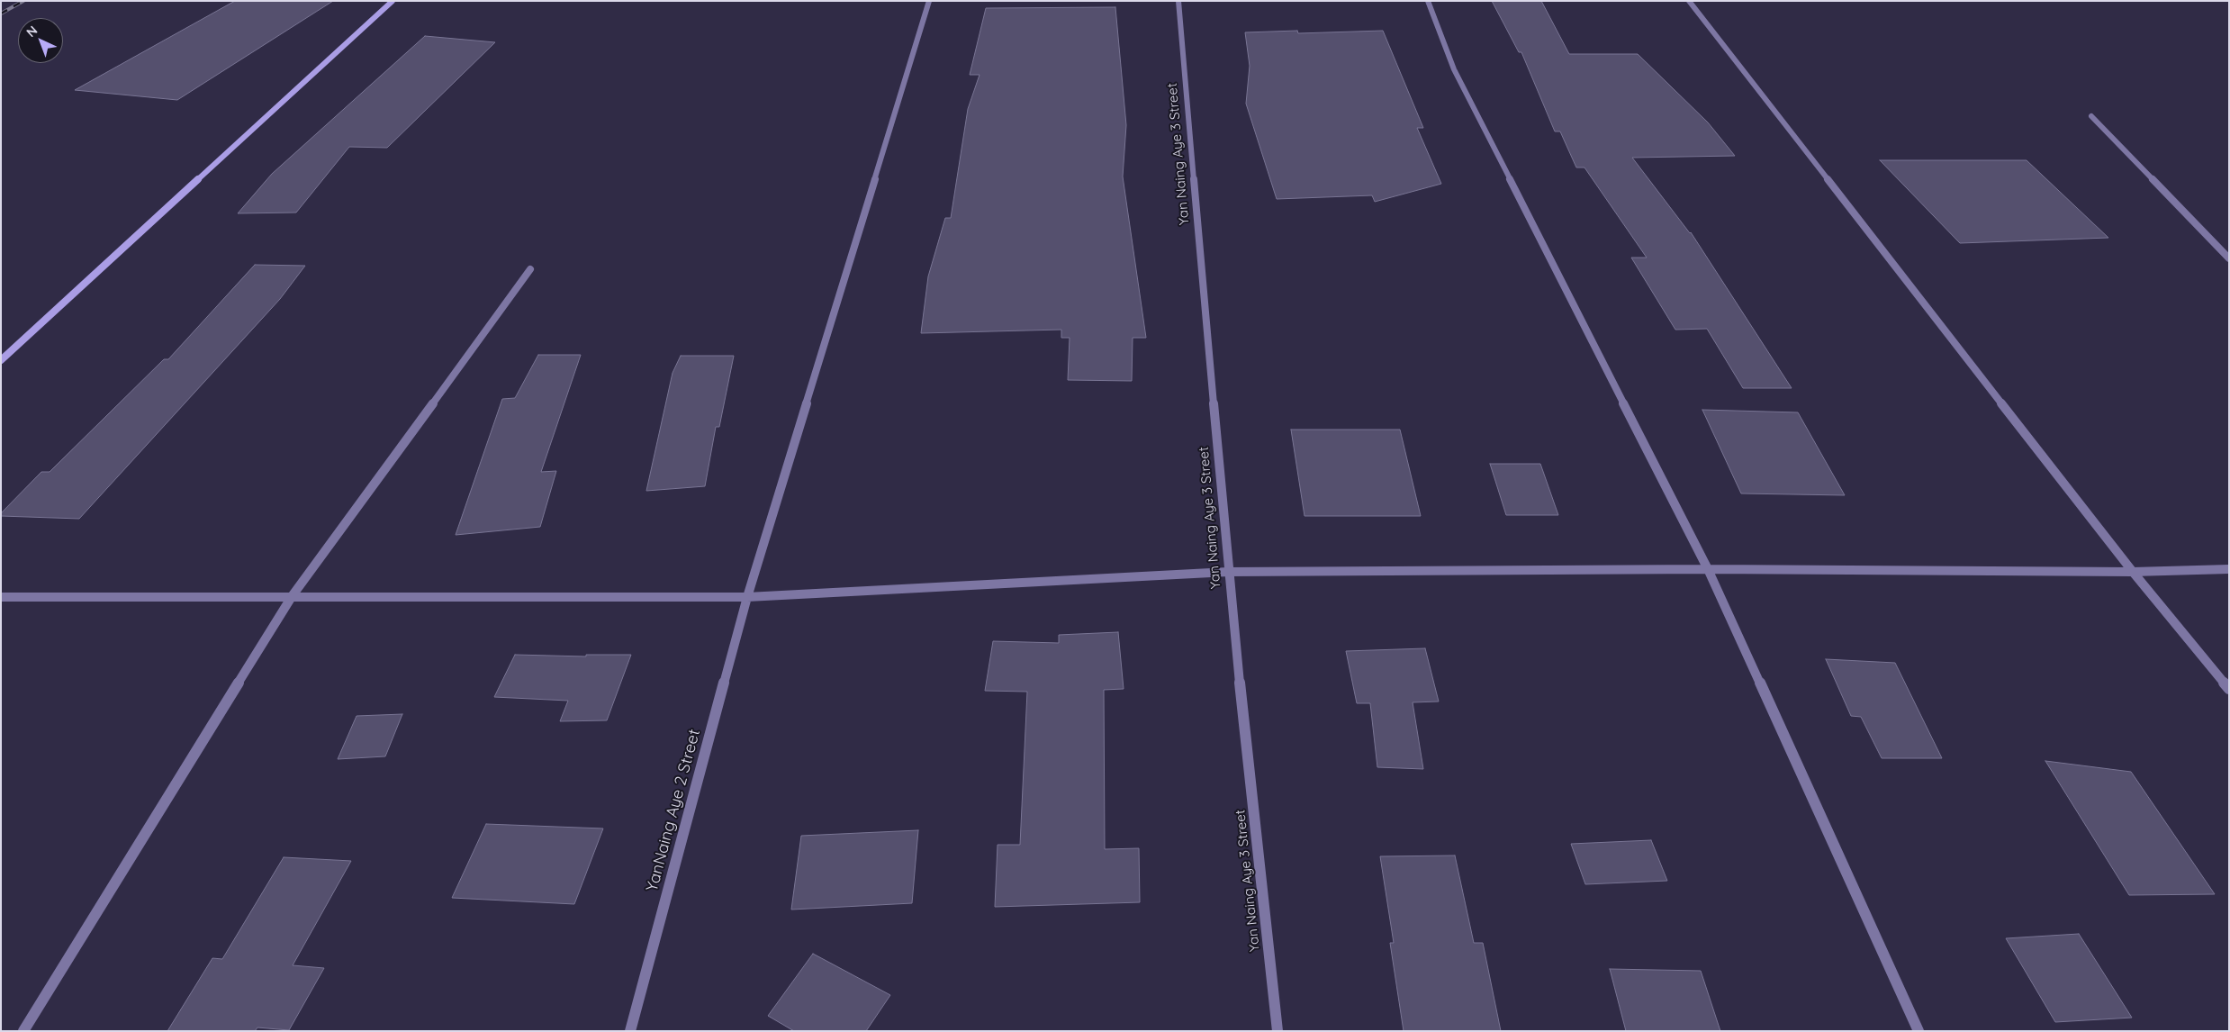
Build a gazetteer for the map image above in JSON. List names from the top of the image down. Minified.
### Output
{"streets":{"street":["Yan Naing Aye 3 Street","YanNaing Aye 2 Street"]},"north":"top left"}
